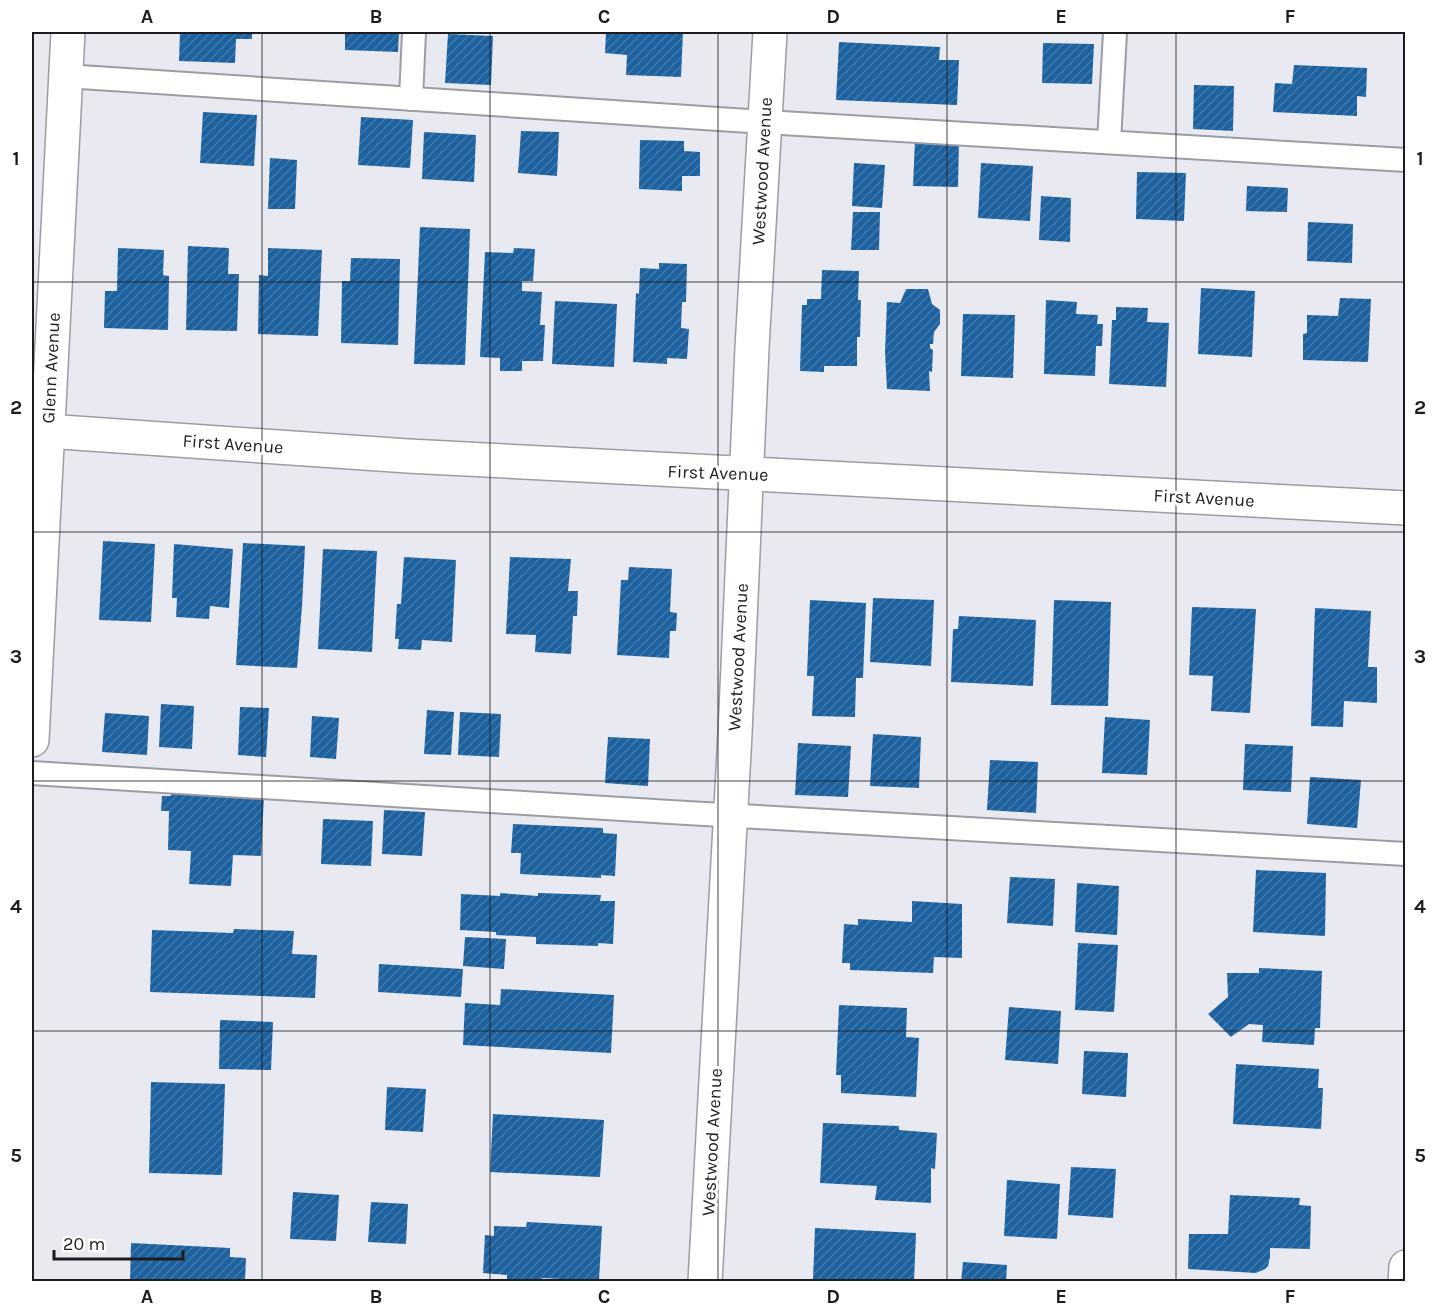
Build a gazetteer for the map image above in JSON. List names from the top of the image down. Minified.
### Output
{"streets":{"street":["Westwood Avenue","Glenn Avenue","First Avenue"]},"crossings":[["Westwood Avenue","First Avenue"],["Glenn Avenue","First Avenue"]],"scale_bar":"20 m","grid":{"columns":["A","B","C","D","E","F"],"rows":["1","2","3","4","5"]}}
